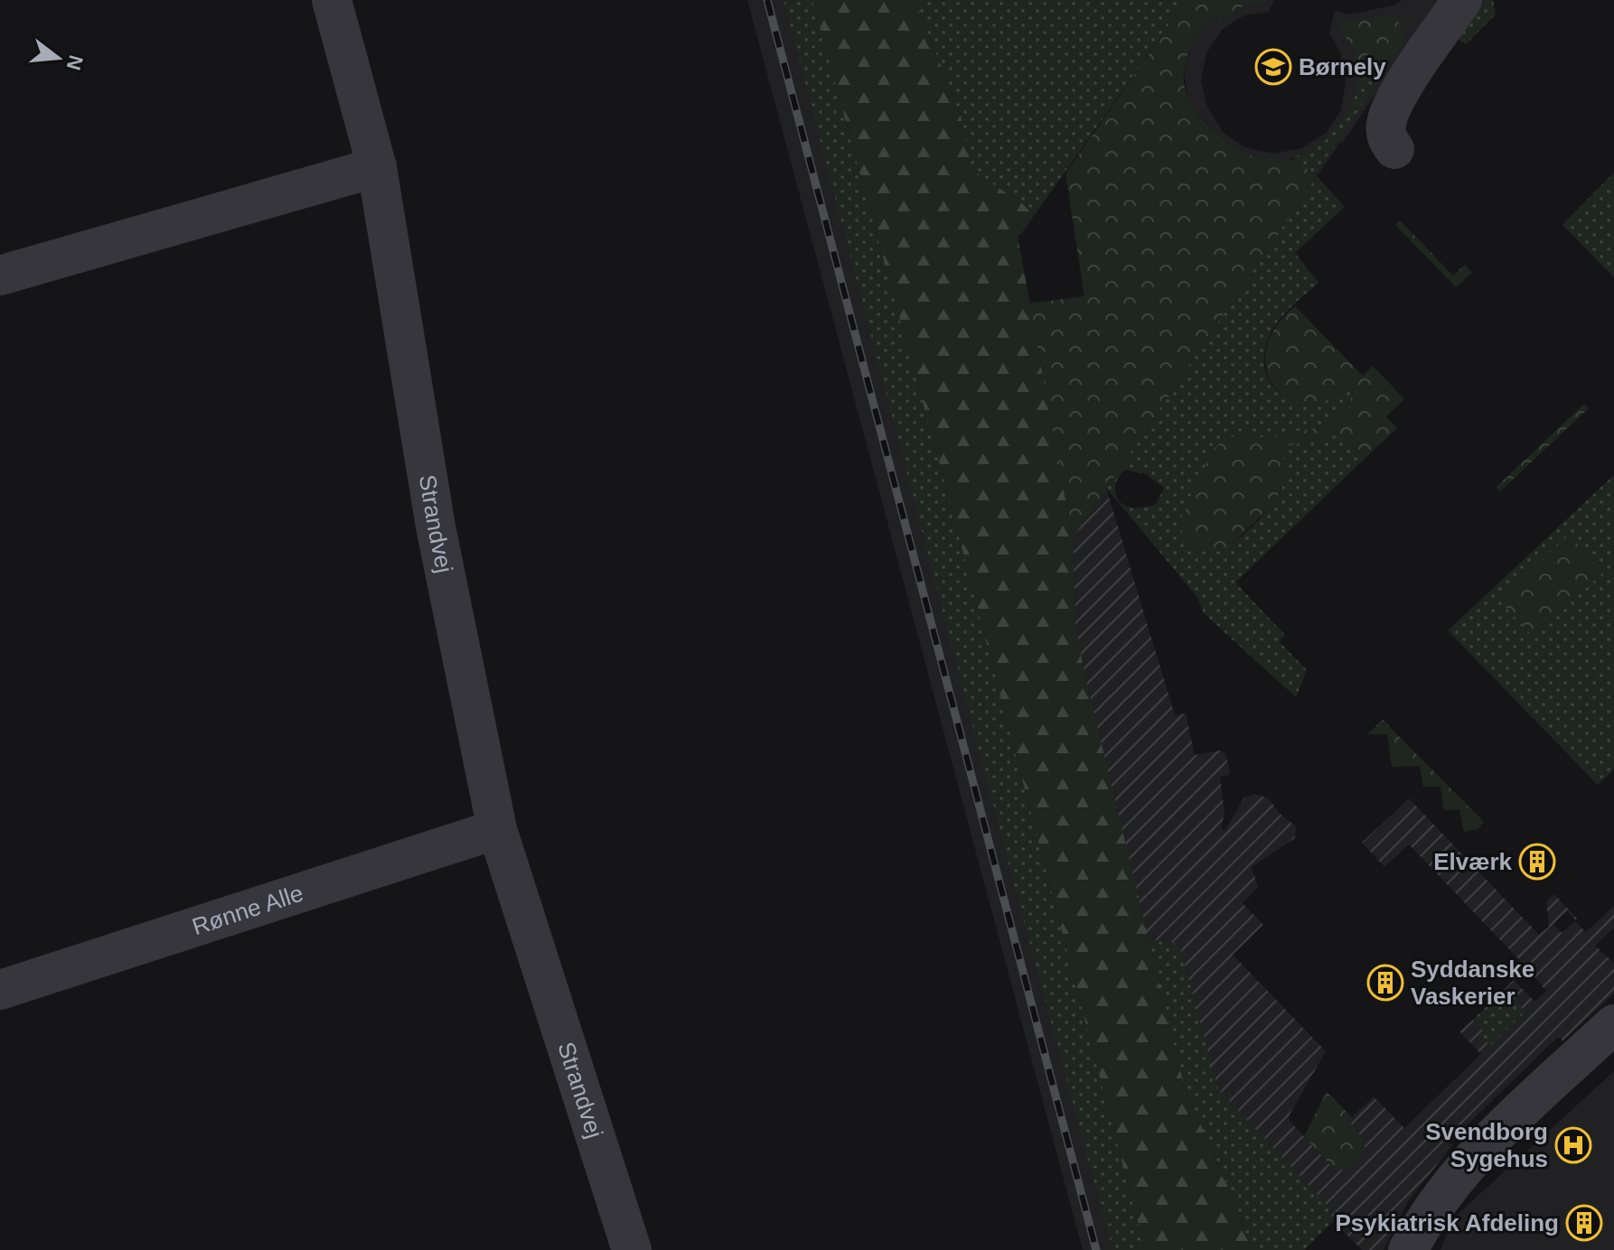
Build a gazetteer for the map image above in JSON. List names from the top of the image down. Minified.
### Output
{"streets":{"street":["Strandvej","Rønne Alle"]},"crossings":[["Strandvej","Rønne Alle"]],"places":{"school or university":["Børnely"],"building":["Elværk","Syddanske Vaskerier","Psykiatrisk Afdeling"],"hospital":["Svendborg Sygehus"]},"north":"right"}
